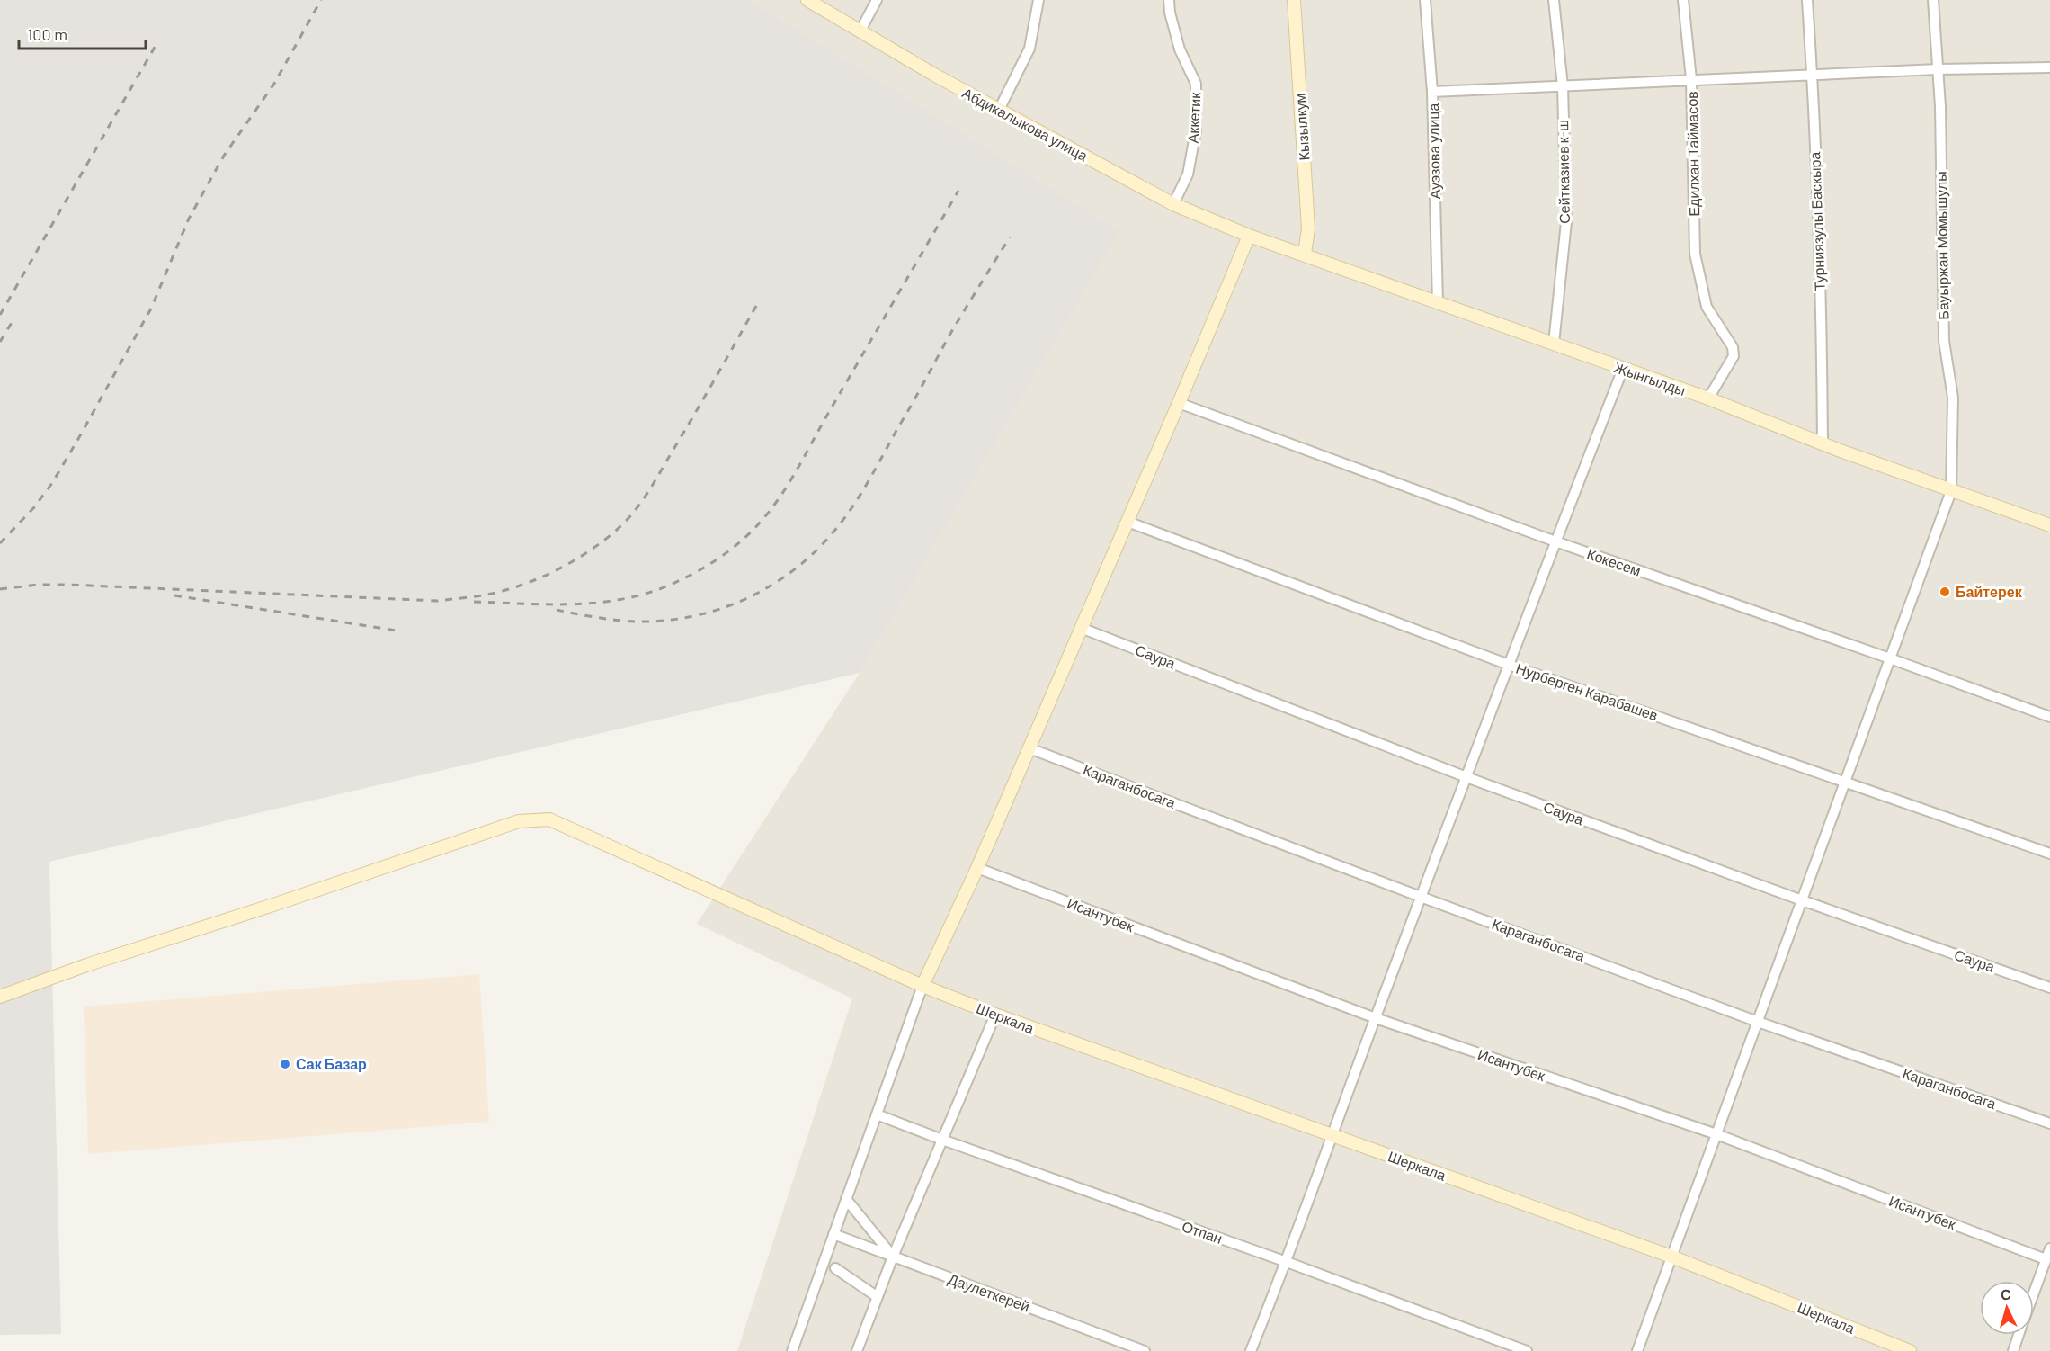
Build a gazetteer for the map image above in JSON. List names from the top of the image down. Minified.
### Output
{"streets":{"street":["Аккетик","Абдикалыкова улица","Кызылкум","Ауэзова улица","Едилхан Таймасов","Сейтказиев к-ш","Турниязулы Баскыра","Бауыржан Момышулы","Жынгылды","Кокесем","Саура","Нурберген Карабашев","Караганбосага","Исантубек","Шеркала","Отпан","Даулеткерей"]},"crossings":[["Аккетик","Абдикалыкова улица"],["Абдикалыкова улица","Жынгылды"],["Кызылкум","Жынгылды"],["Ауэзова улица","Жынгылды"],["Едилхан Таймасов","Жынгылды"],["Сейтказиев к-ш","Жынгылды"],["Турниязулы Баскыра","Жынгылды"],["Бауыржан Момышулы","Жынгылды"],["Бауыржан Момышулы","Кокесем"],["Бауыржан Момышулы","Саура"],["Бауыржан Момышулы","Нурберген Карабашев"],["Бауыржан Момышулы","Караганбосага"],["Бауыржан Момышулы","Исантубек"],["Бауыржан Момышулы","Шеркала"]],"places":["Байтерек","Сак Базар"],"scale_bar":"100 m","north":"top"}
